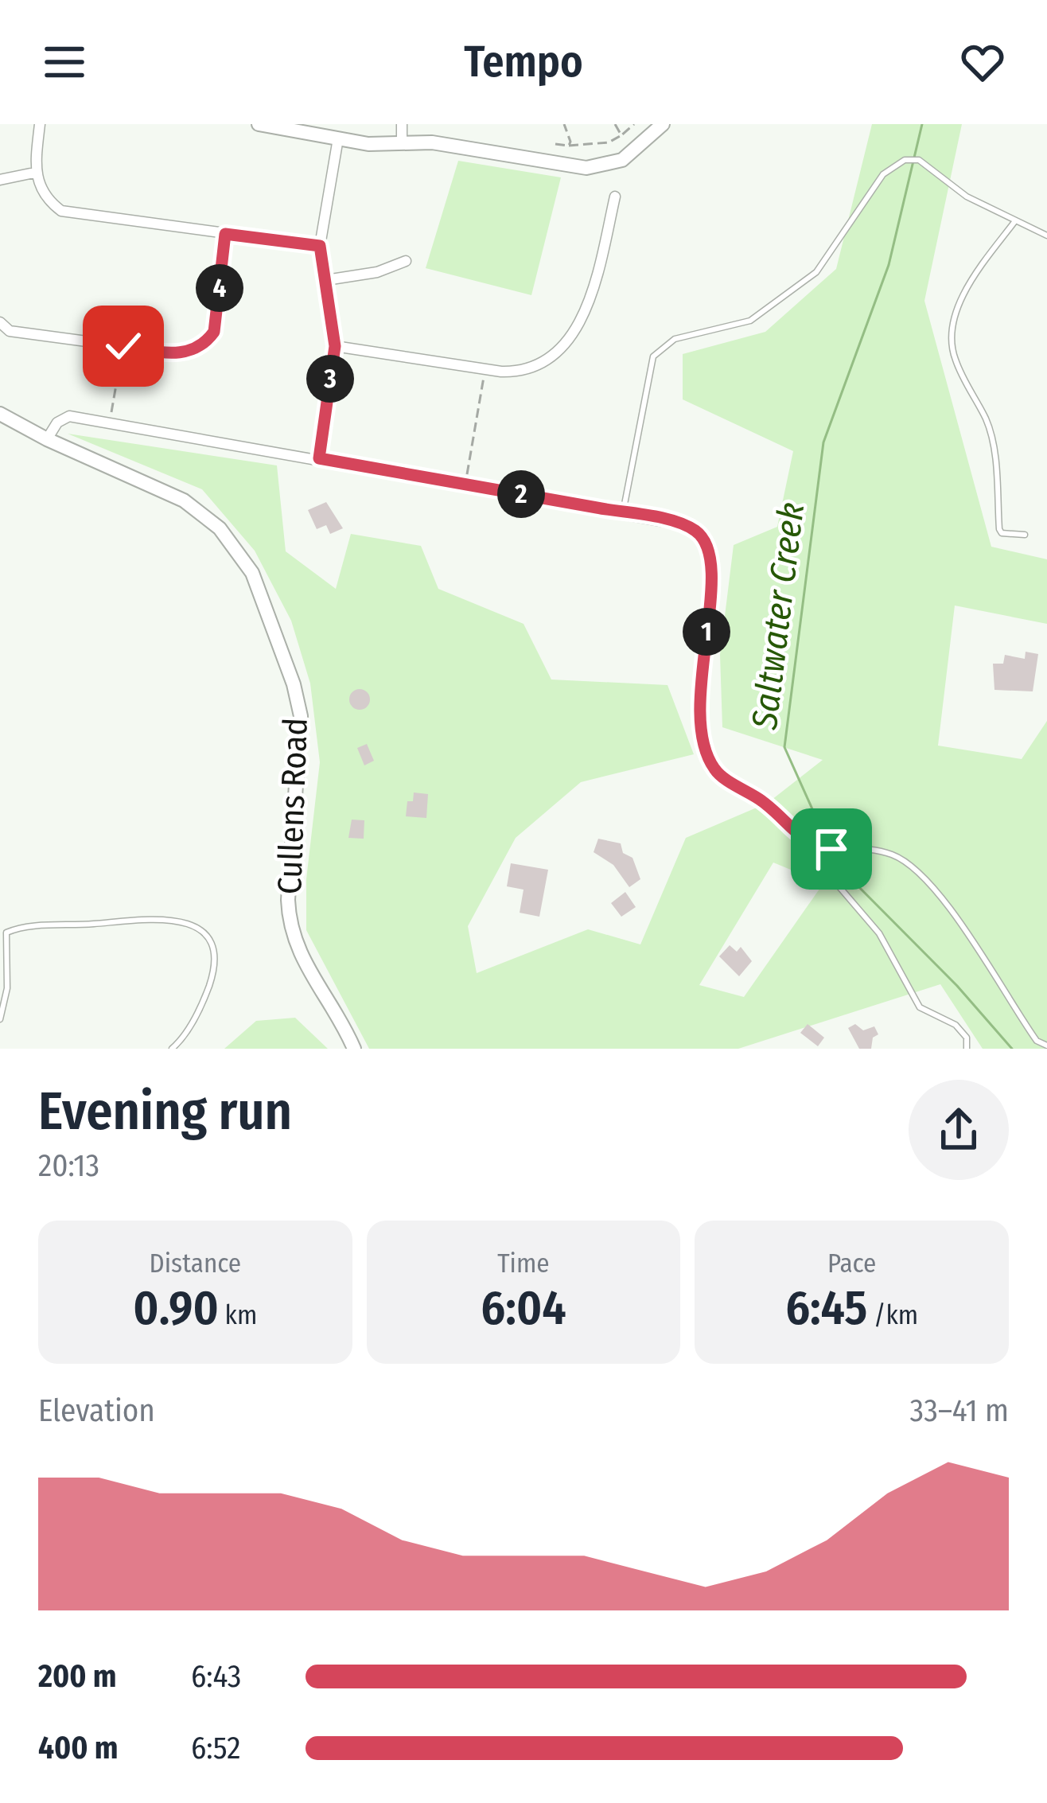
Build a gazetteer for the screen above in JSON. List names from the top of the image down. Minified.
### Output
{"streets":{"main road":["Cullens Road"]},"water":["Saltwater Creek"],"page":{"header":"Tempo","pins":["4","3","2","1"],"heading":["Evening run","20:13"],"stats":[["Distance","0.90 km"],["Time","6:04"],["Pace","6:45 /km"]],"chart":["Elevation","33–41 m"],"list":[{"name":"200 m","note":"6:43"},{"name":"400 m","note":"6:52"}]}}
